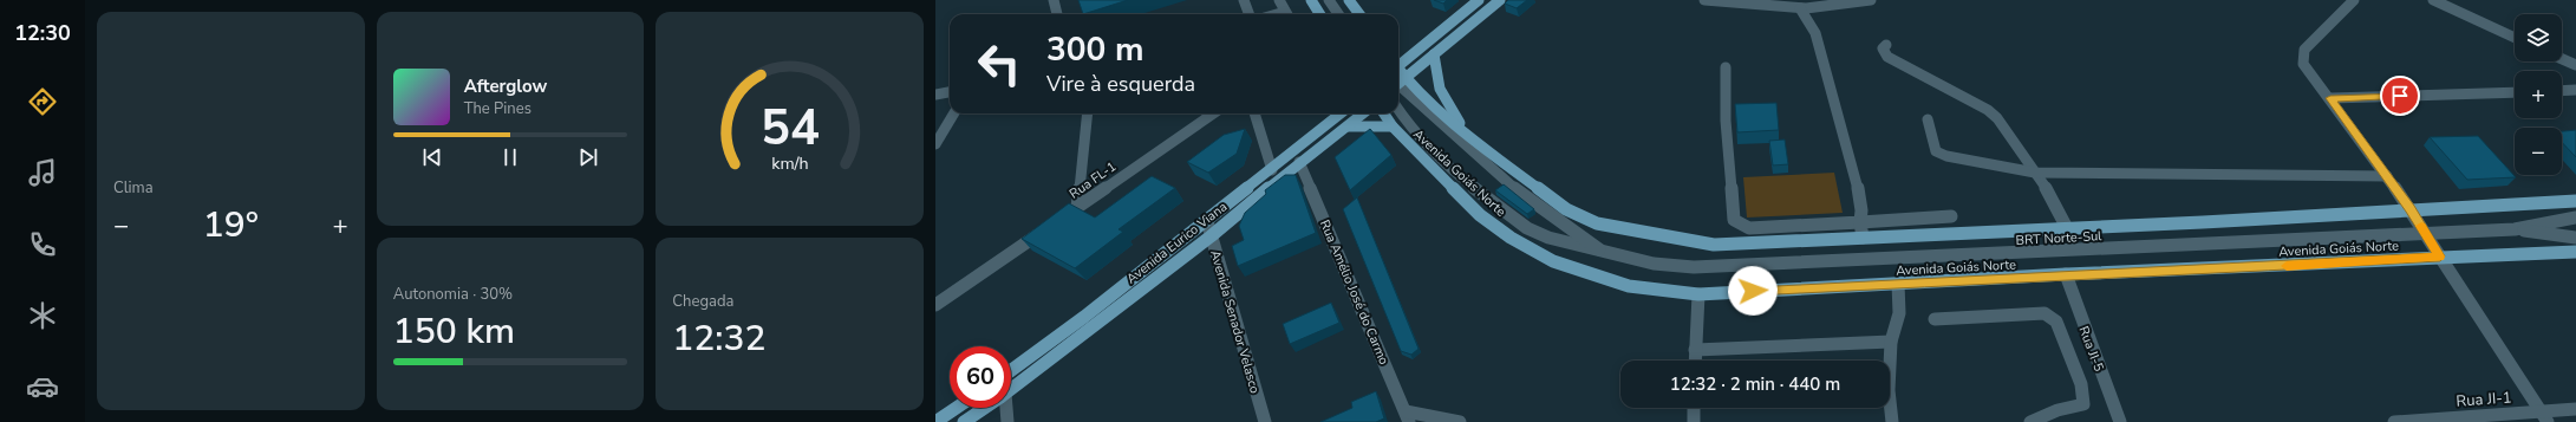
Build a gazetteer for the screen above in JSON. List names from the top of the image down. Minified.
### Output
{"streets":{"main road":["Avenida Goiás Norte","Avenida Eurico Viana"],"street":["Rua FL-1","BRT Norte-Sul","Rua Amélio José do Carmo","Avenida Senador Velasco","Rua JI-5","Rua JI-1"]},"crossings":[["Avenida Goiás Norte","Rua JI-5"],["Avenida Eurico Viana","Rua Amélio José do Carmo"],["Avenida Eurico Viana","Avenida Senador Velasco"]],"page":{"tabs":"12:30","tile":["Clima",["Autonomia · 30%","150 km"],["Chegada","12:32"]],"map_buttons":["+","−"],"turn":["300 m","Vire à esquerda"],"song":["Afterglow","The Pines"],"heat":["−","19°","+"],"limit":"60","trip":"12:32 · 2 min · 440 m","gauge":["54","km/h"]}}
